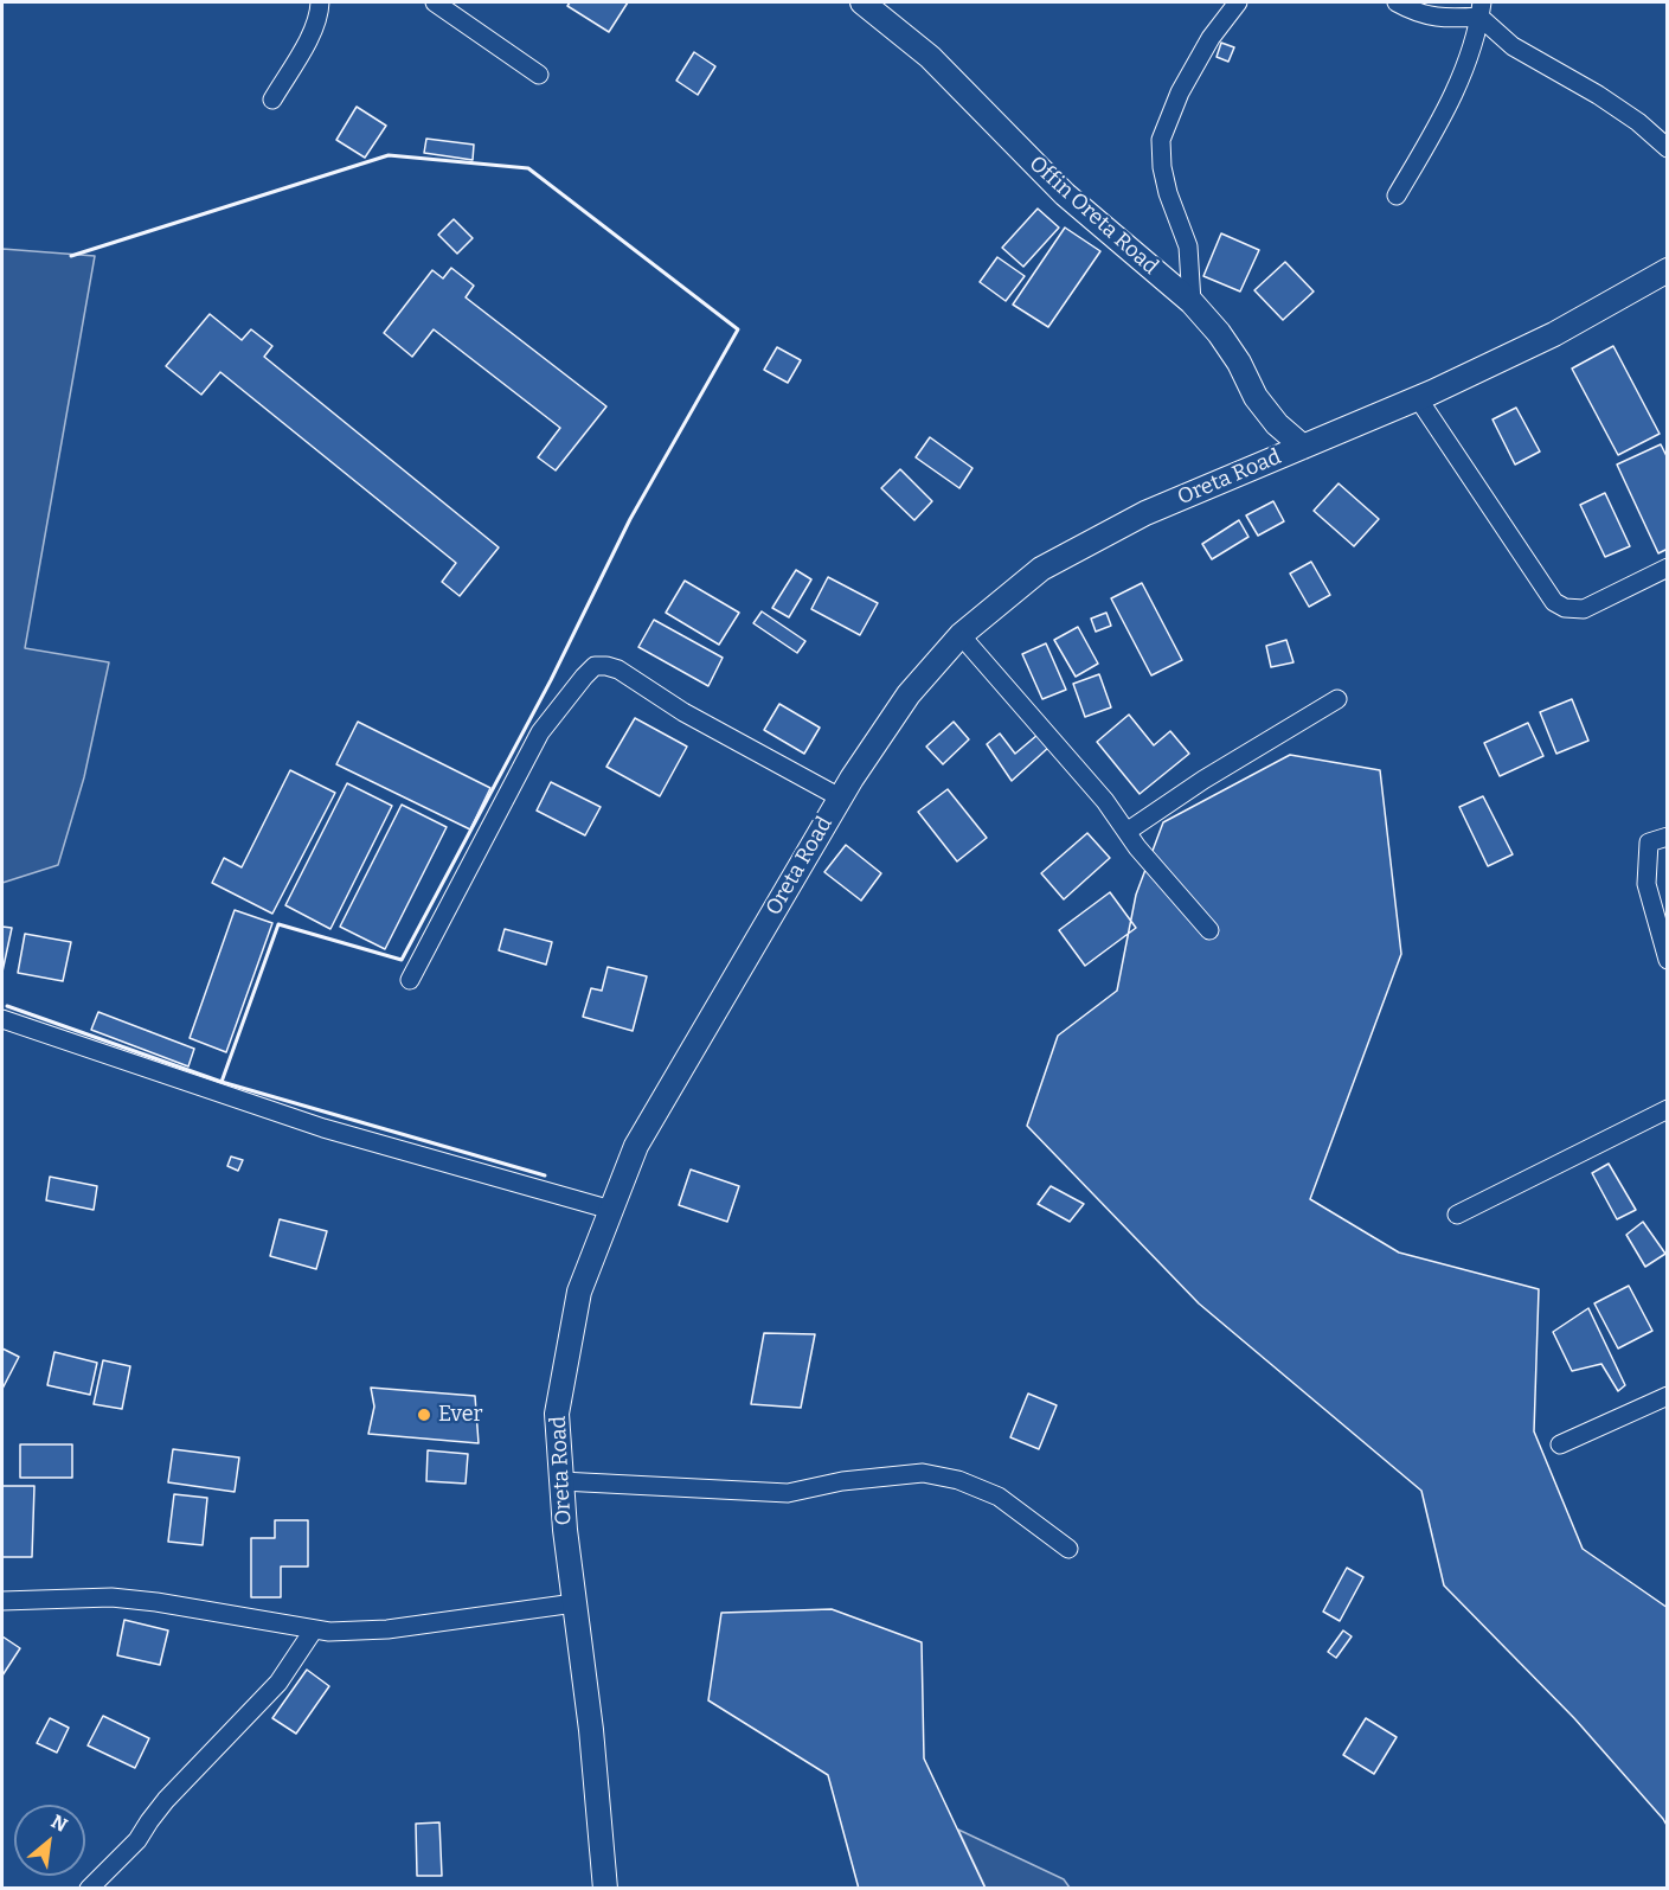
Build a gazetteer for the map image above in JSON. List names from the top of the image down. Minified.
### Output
{"streets":{"street":["Offin Oreta Road","Oreta Road"]},"crossings":[["Offin Oreta Road","Oreta Road"]],"places":["Ever"],"north":"top right"}
